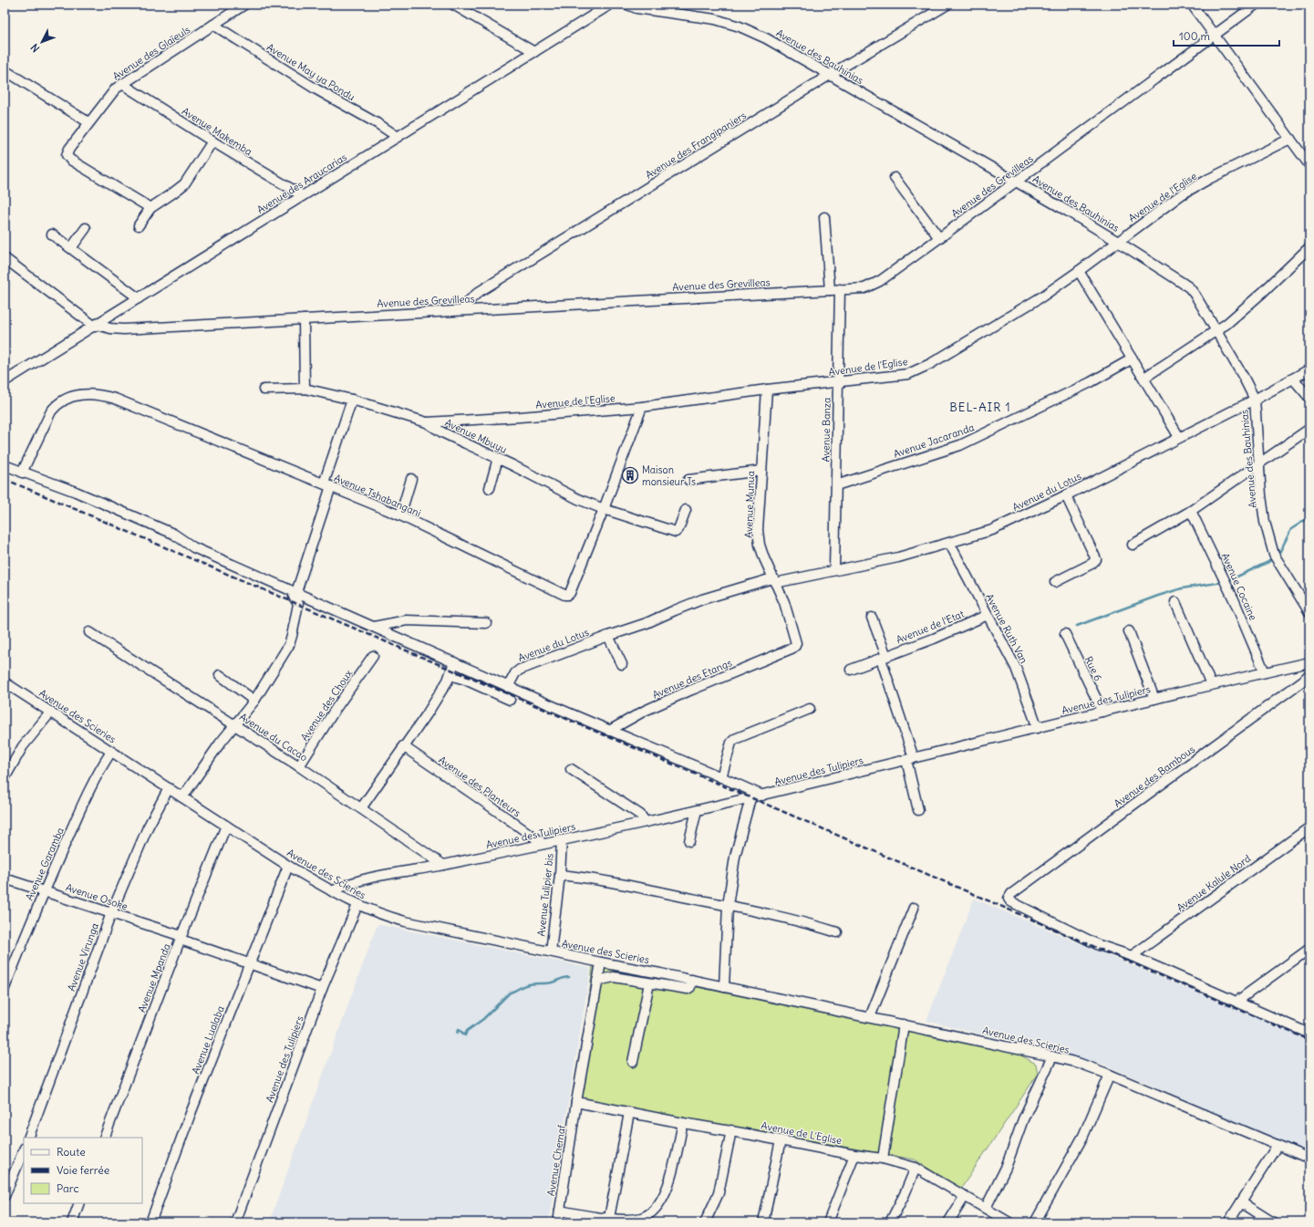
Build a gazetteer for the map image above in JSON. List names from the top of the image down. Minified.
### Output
{"streets":{"street":["Avenue des Glaïeuls","Avenue des Bauhinias","Avenue May ya Pondu","Avenue Makemba","Avenue des Frangipaniers","Avenue des Araucarias","Avenue des Grevilleas","Avenue de l'Eglise","Avenue Banza","Avenue Mbuyu","Avenue Jacaranda","Avenue du Lotus","Avenue Tshabangani","Avenue Munua","Avenue Cocaine","Avenue de l'Etat","Avenue Ruth Van","Rue 6","Avenue des Etangs","Avenue des Tulipiers","Avenue des Choux","Avenue des Scieries","Avenue du Cacao","Avenue des Bambous","Avenue des Planteurs","Avenue Garamba","Avenue Kalule Nord","Avenue Tulipier bis","Avenue Osoke","Avenue Virunga","Avenue Mpanda","Avenue Lualaba","Avenue de L'Eglise","Avenue Chemaf"]},"crossings":[["Avenue des Glaïeuls","Avenue May ya Pondu"],["Avenue des Glaïeuls","Avenue Makemba"],["Avenue des Bauhinias","Avenue des Frangipaniers"],["Avenue des Bauhinias","Avenue des Grevilleas"],["Avenue des Bauhinias","Avenue de l'Eglise"],["Avenue des Bauhinias","Avenue du Lotus"],["Avenue May ya Pondu","Avenue des Araucarias"],["Avenue Makemba","Avenue des Araucarias"],["Avenue des Frangipaniers","Avenue des Grevilleas"],["Avenue des Araucarias","Avenue des Grevilleas"],["Avenue des Grevilleas","Avenue Banza"],["Avenue de l'Eglise","Avenue Banza"],["Avenue de l'Eglise","Avenue Mbuyu"],["Avenue de l'Eglise","Avenue Tshabangani"],["Avenue de l'Eglise","Avenue Munua"],["Avenue Banza","Avenue Jacaranda"],["Avenue Banza","Avenue du Lotus"],["Avenue Mbuyu","Avenue Tshabangani"],["Avenue du Lotus","Avenue Munua"],["Avenue du Lotus","Avenue Ruth Van"],["Avenue Munua","Avenue des Etangs"],["Avenue Cocaine","Avenue des Tulipiers"],["Avenue de l'Etat","Avenue Ruth Van"],["Avenue Ruth Van","Avenue des Tulipiers"],["Rue 6","Avenue des Tulipiers"],["Avenue des Tulipiers","Avenue des Scieries"],["Avenue des Tulipiers","Avenue du Cacao"],["Avenue des Tulipiers","Avenue des Planteurs"],["Avenue des Tulipiers","Avenue Tulipier bis"],["Avenue des Tulipiers","Avenue Osoke"],["Avenue des Choux","Avenue du Cacao"],["Avenue des Scieries","Avenue Garamba"],["Avenue des Scieries","Avenue Tulipier bis"],["Avenue des Scieries","Avenue Virunga"],["Avenue des Scieries","Avenue Mpanda"],["Avenue des Scieries","Avenue Lualaba"],["Avenue des Scieries","Avenue Chemaf"],["Avenue des Bambous","Avenue Kalule Nord"],["Avenue Garamba","Avenue Osoke"],["Avenue Osoke","Avenue Virunga"],["Avenue Osoke","Avenue Mpanda"],["Avenue Osoke","Avenue Lualaba"],["Avenue de L'Eglise","Avenue Chemaf"]],"districts":["BEL-AIR 1"],"places":{"building":["Maison monsieur Ts"]},"legend":["Route","Voie ferrée","Parc"],"scale_bar":"100 m","north":"bottom left"}
